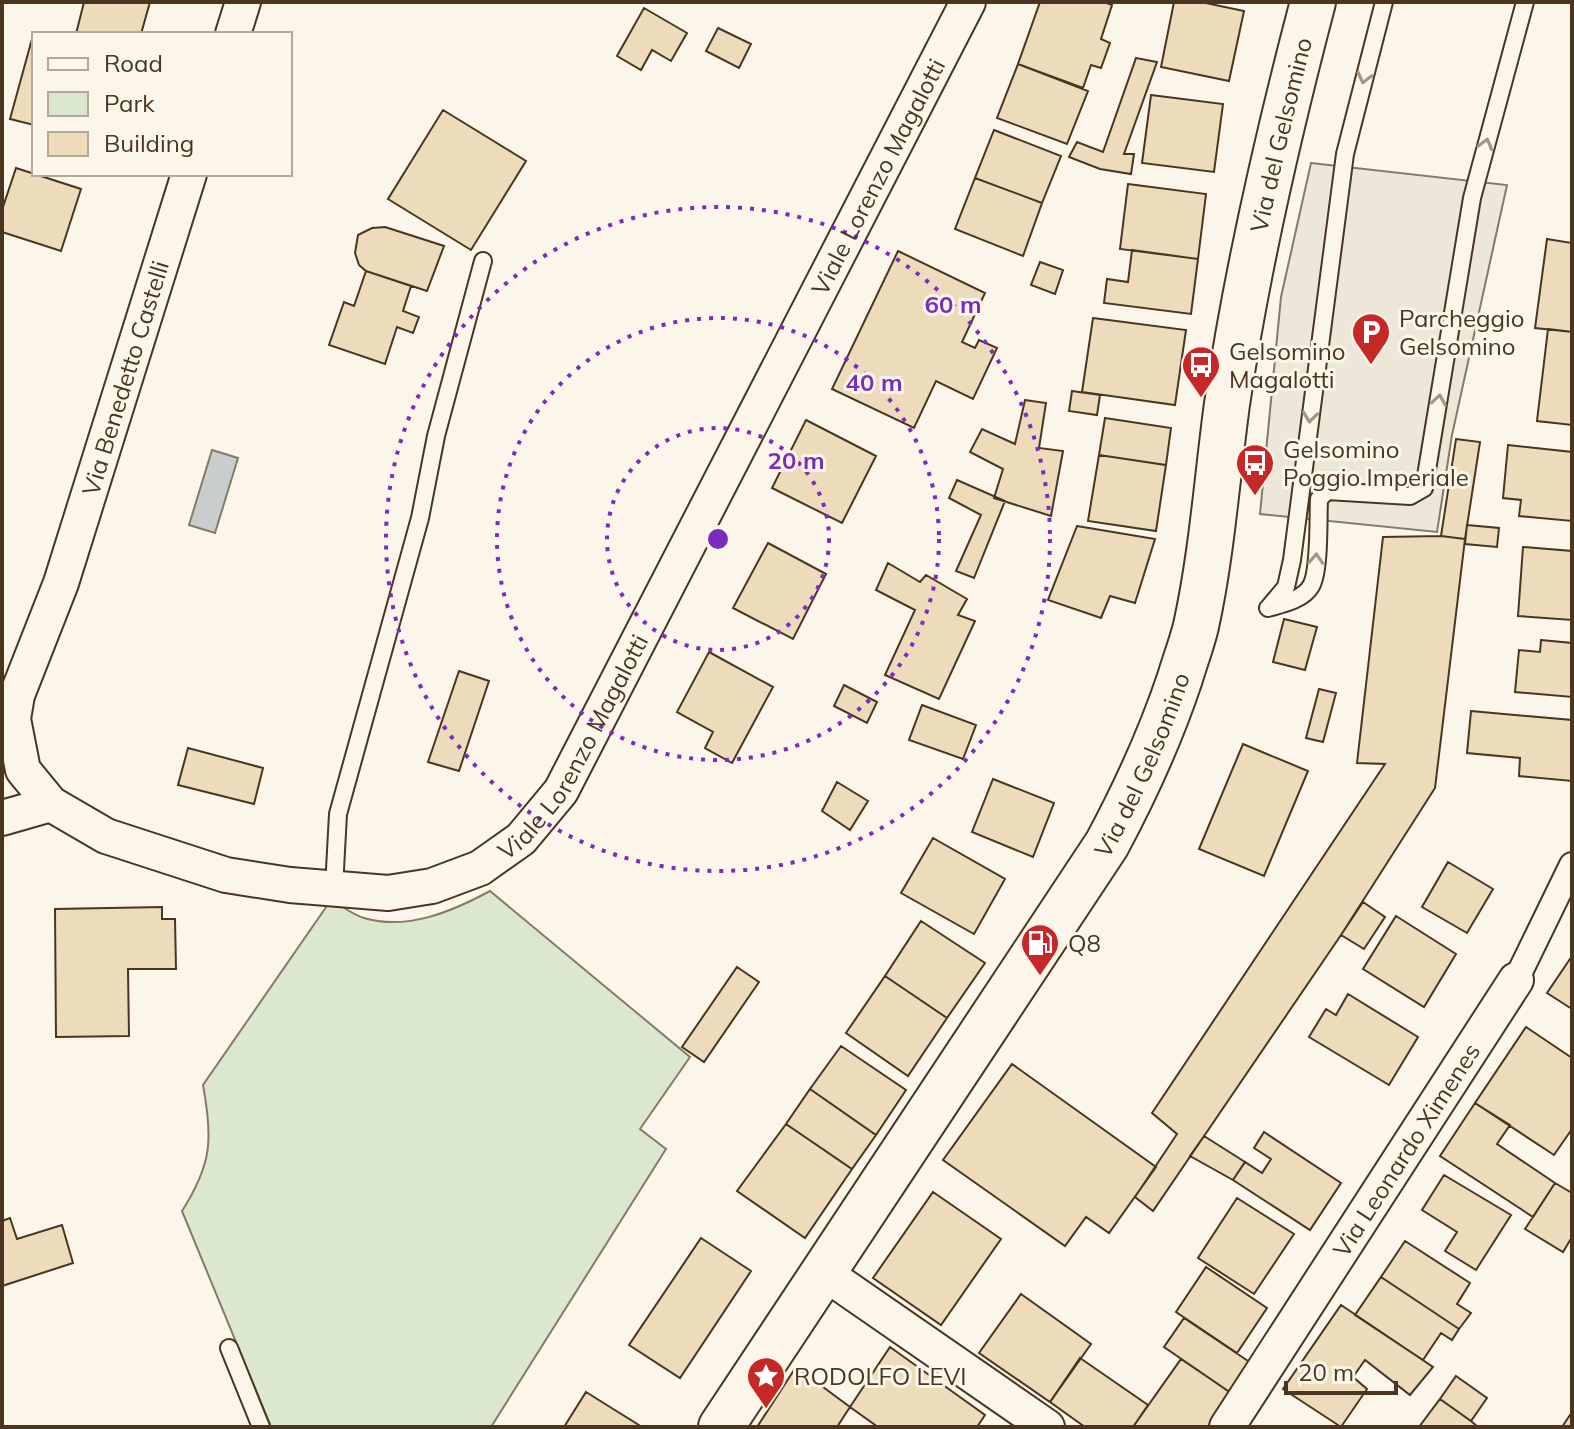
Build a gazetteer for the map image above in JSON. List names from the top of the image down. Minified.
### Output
{"streets":{"main road":["Via del Gelsomino"],"street":["Viale Lorenzo Magalotti","Via Benedetto Castelli","Via Leonardo Ximenes"]},"crossings":[["Viale Lorenzo Magalotti","Via Benedetto Castelli"]],"places":{"parking":["Parcheggio Gelsomino"],"bus stop":["Gelsomino Magalotti","Gelsomino Poggio Imperiale"],"fuel station":["Q8"],"place":["RODOLFO LEVI"]},"legend":["Road","Park","Building"],"scale_bar":"20 m","rings":["60 m","40 m","20 m"]}
